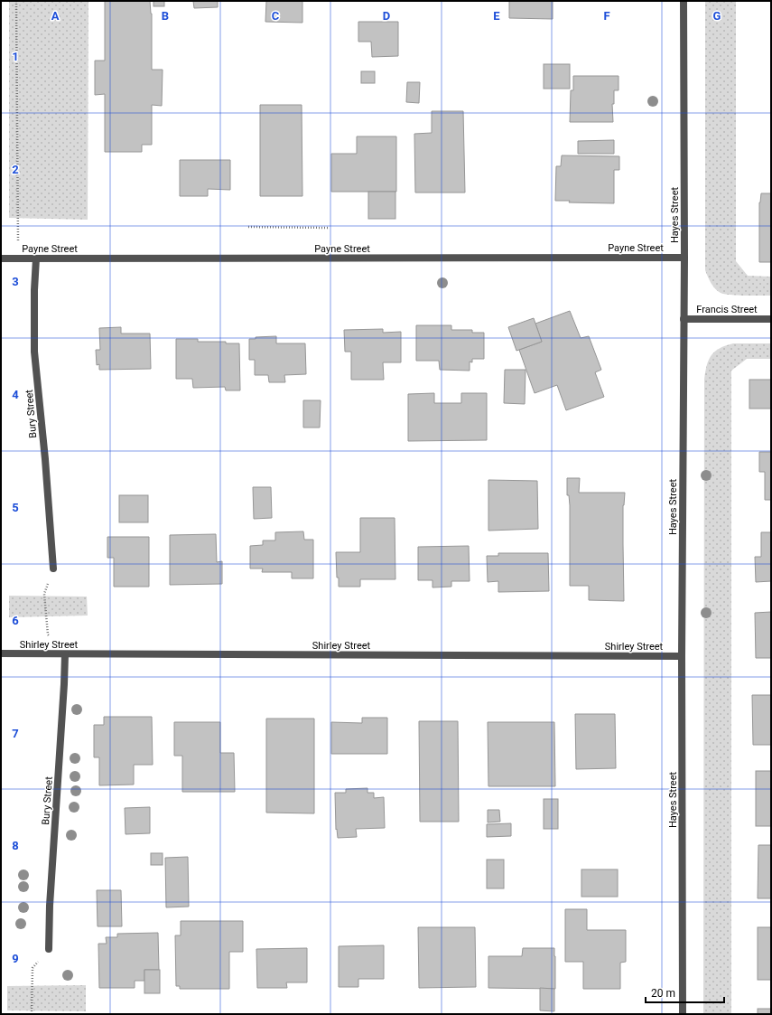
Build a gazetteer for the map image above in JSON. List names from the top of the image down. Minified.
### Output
{"streets":{"street":["Hayes Street","Payne Street","Francis Street","Bury Street","Shirley Street"]},"crossings":[["Hayes Street","Payne Street"],["Hayes Street","Francis Street"],["Hayes Street","Shirley Street"],["Payne Street","Bury Street"],["Bury Street","Shirley Street"]],"scale_bar":"20 m","grid":{"columns":["A","B","C","D","E","F","G"],"rows":["1","2","3","4","5","6","7","8","9"]}}
